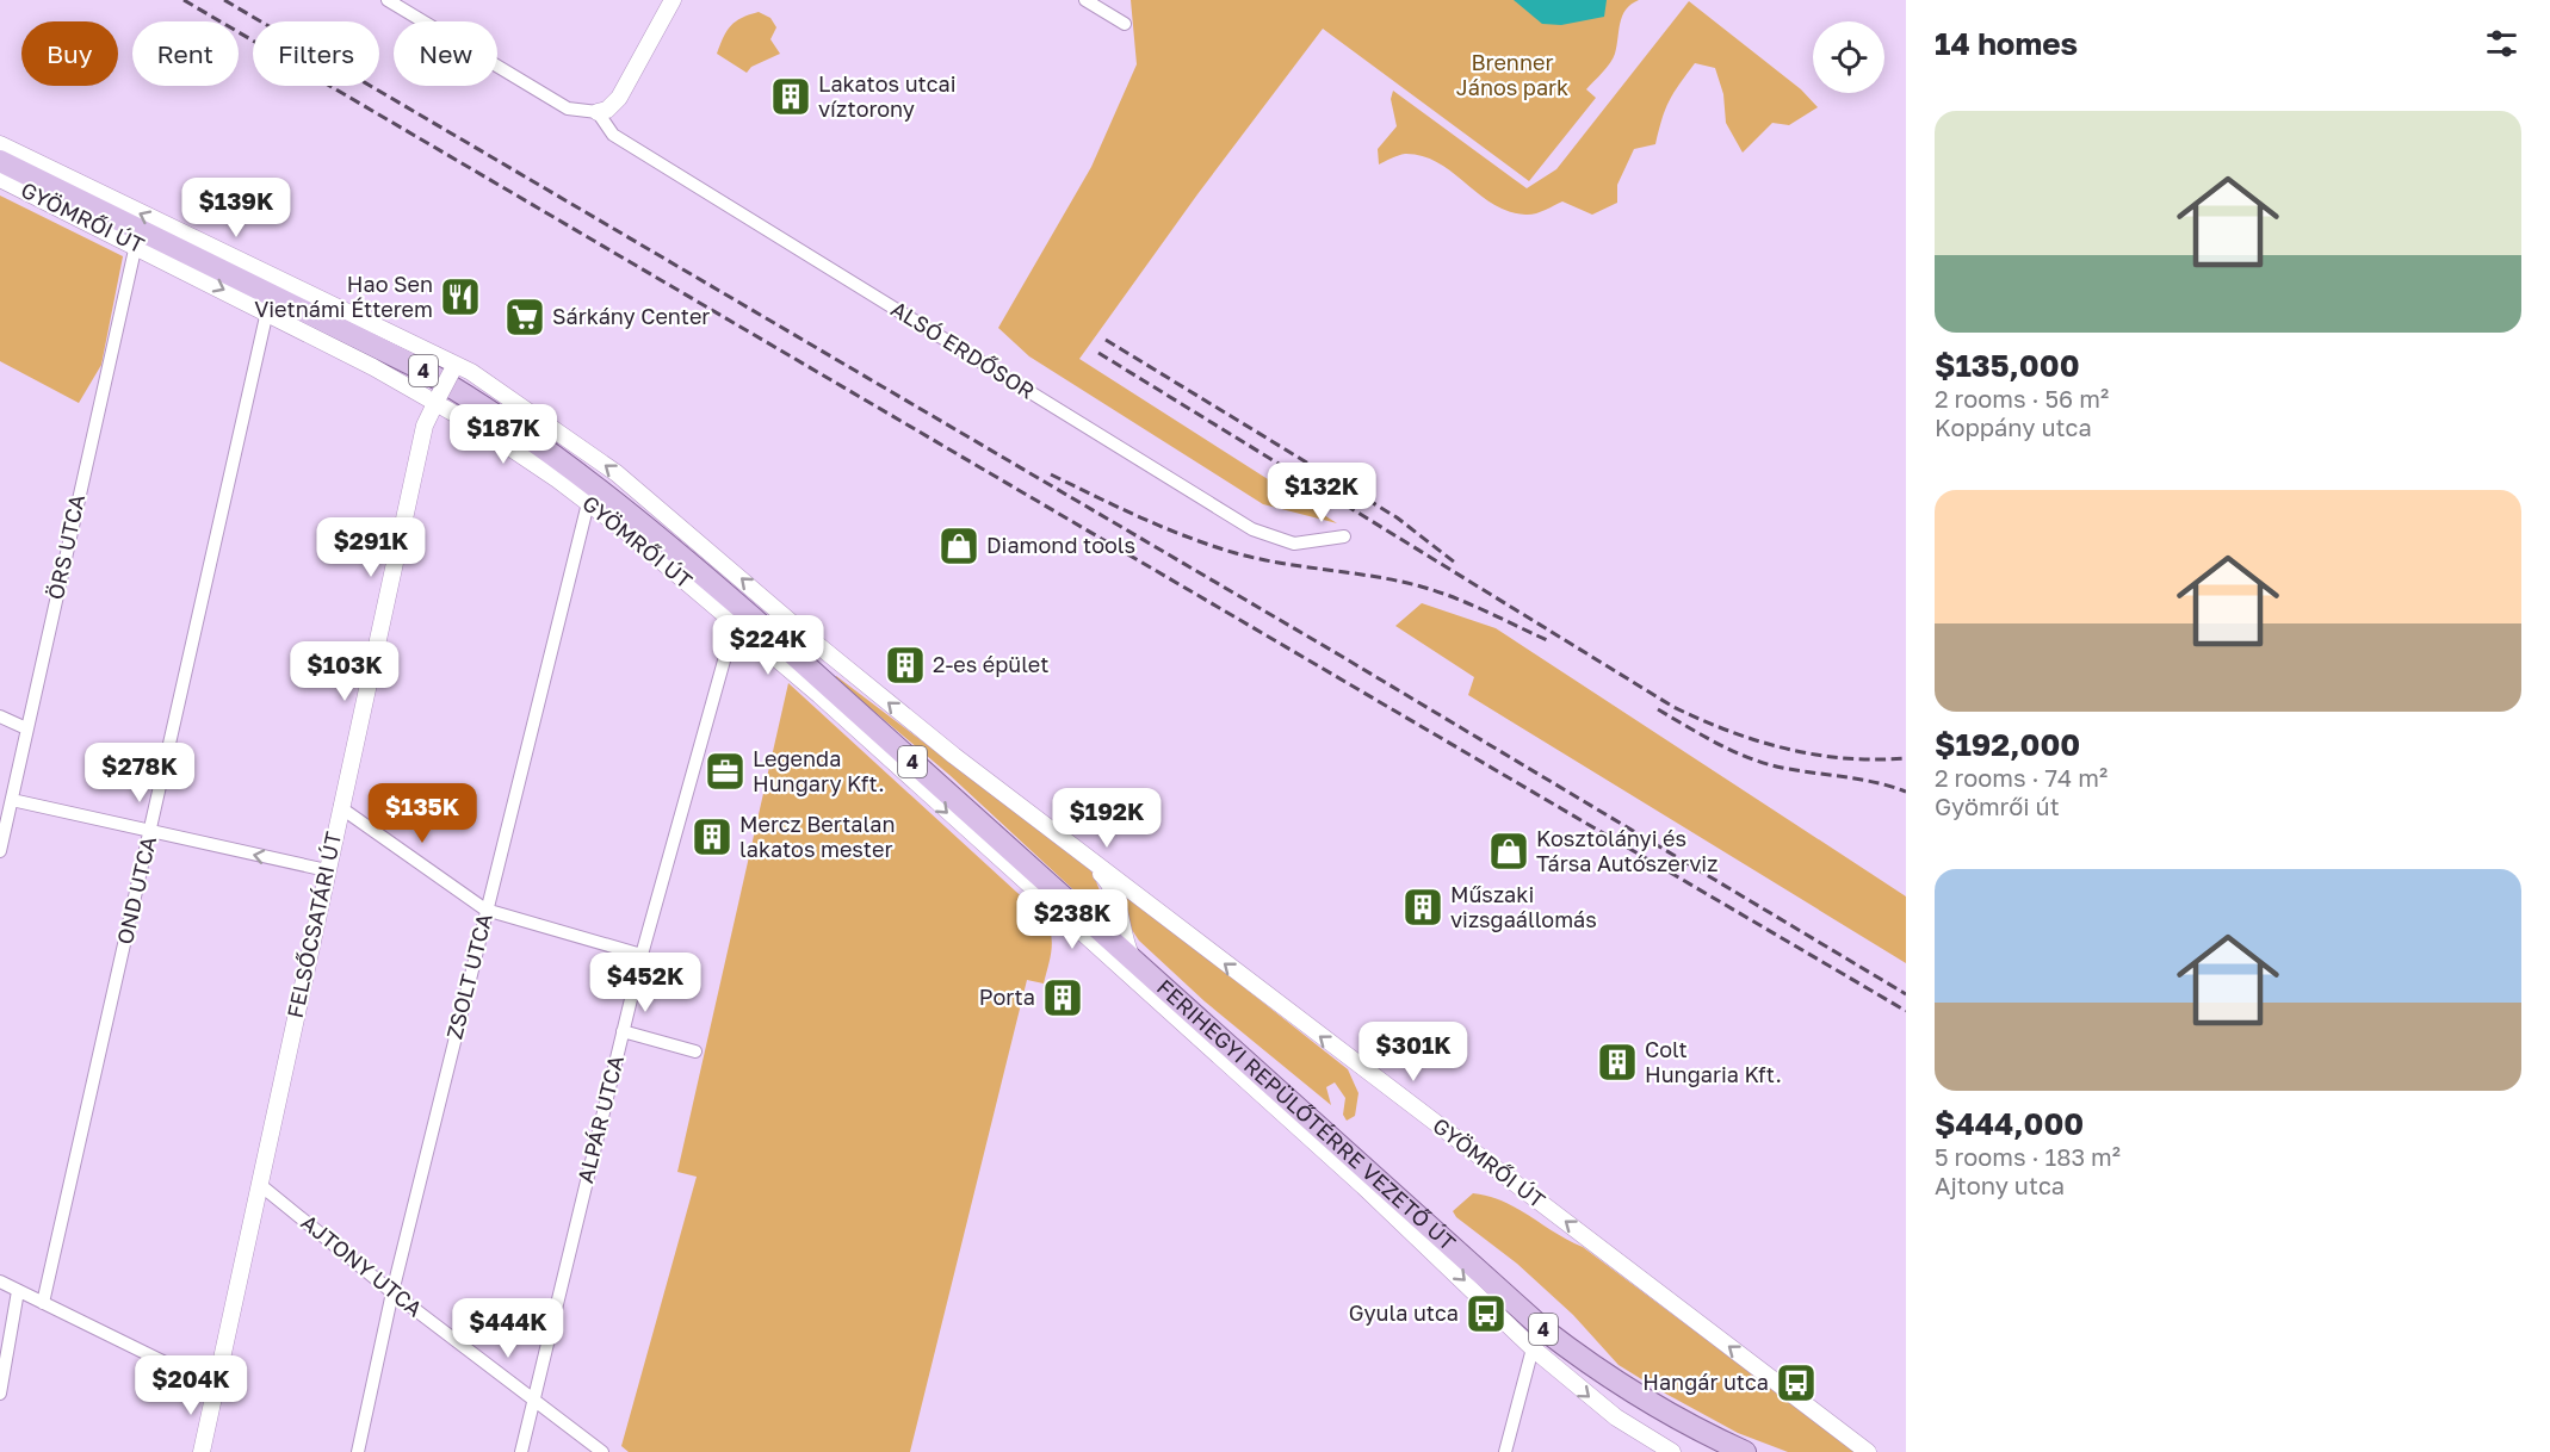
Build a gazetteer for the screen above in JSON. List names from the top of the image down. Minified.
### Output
{"streets":{"main road":["4","FERIHEGYI REPÜLŐTÉRRE VEZETŐ ÚT"],"street":["GYÖMRŐI ÚT","ALSÓ ERDŐSOR","ÖRS UTCA","OND UTCA","FELSŐCSATÁRI ÚT","ZSOLT UTCA","ALPÁR UTCA","AJTONY UTCA"]},"crossings":[["GYÖMRŐI ÚT","ÖRS UTCA"],["GYÖMRŐI ÚT","OND UTCA"],["GYÖMRŐI ÚT","FELSŐCSATÁRI ÚT"],["GYÖMRŐI ÚT","ZSOLT UTCA"],["GYÖMRŐI ÚT","FERIHEGYI REPÜLŐTÉRRE VEZETŐ ÚT"],["GYÖMRŐI ÚT","ALPÁR UTCA"],["FELSŐCSATÁRI ÚT","AJTONY UTCA"],["ZSOLT UTCA","AJTONY UTCA"],["ALPÁR UTCA","AJTONY UTCA"]],"parks":["Brenner János park"],"places":{"building":["Lakatos utcai víztorony","2-es épület","Mercz Bertalan lakatos mester","Műszaki vizsgaállomás","Porta","Colt Hungaria Kft."],"restaurant":["Hao Sen Vietnámi Étterem"],"supermarket":["Sárkány Center"],"shop":["Diamond tools","Kosztolányi és Társa Autószerviz"],"office":["Legenda Hungary Kft."],"bus stop":["Gyula utca","Hangár utca"]},"page":{"heading":"14 homes","chip":["Buy","Rent","Filters","New"],"list":[{"name":"$135,000","note":"2 rooms · 56 m² · Koppány utca"},{"name":"$192,000","note":"2 rooms · 74 m² · Gyömrői út"},{"name":"$444,000","note":"5 rooms · 183 m² · Ajtony utca"}],"price":["$139K","$187K","$132K","$291K","$224K","$103K","$278K","$135K","$192K","$238K","$452K","$301K","$444K","$204K"]}}
